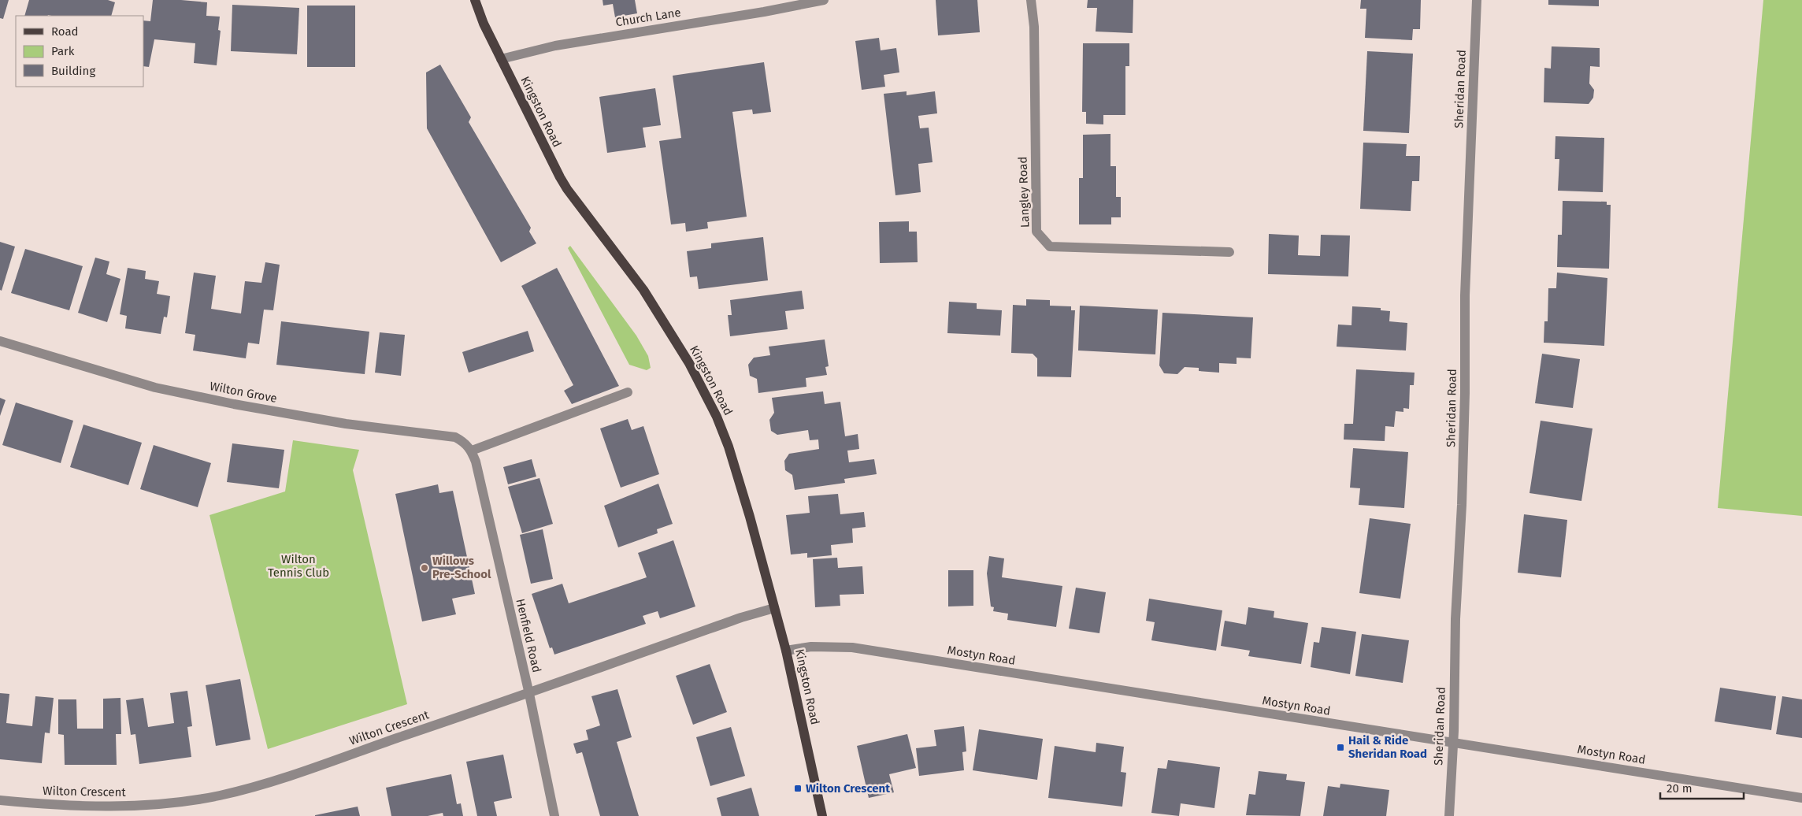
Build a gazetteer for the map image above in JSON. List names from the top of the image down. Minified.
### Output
{"streets":{"main road":["Kingston Road"],"street":["Church Lane","Sheridan Road","Langley Road","Wilton Grove","Henfield Road","Mostyn Road","Wilton Crescent"]},"crossings":[["Church Lane","Kingston Road"],["Sheridan Road","Mostyn Road"],["Kingston Road","Mostyn Road"],["Kingston Road","Wilton Crescent"],["Wilton Grove","Henfield Road"],["Henfield Road","Wilton Crescent"]],"parks":["Wilton Tennis Club"],"places":{"other":["Willows Pre-School"],"transit":["Hail & Ride Sheridan Road","Wilton Crescent"]},"legend":["Road","Park","Building"],"scale_bar":"20 m"}
